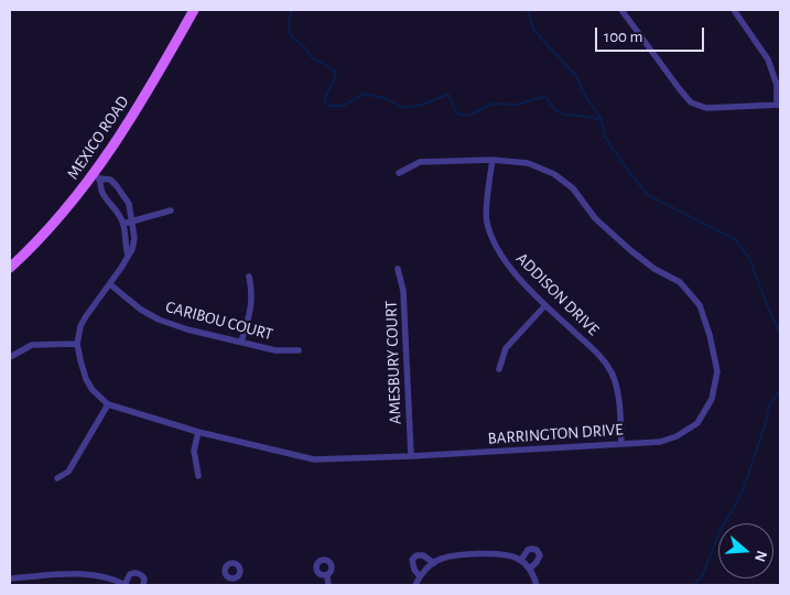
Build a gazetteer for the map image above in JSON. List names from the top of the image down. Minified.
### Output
{"streets":{"main road":["MEXICO ROAD"],"street":["ADDISON DRIVE","CARIBOU COURT","AMESBURY COURT","BARRINGTON DRIVE"]},"crossings":[["ADDISON DRIVE","BARRINGTON DRIVE"],["AMESBURY COURT","BARRINGTON DRIVE"]],"scale_bar":"100 m","north":"right"}
